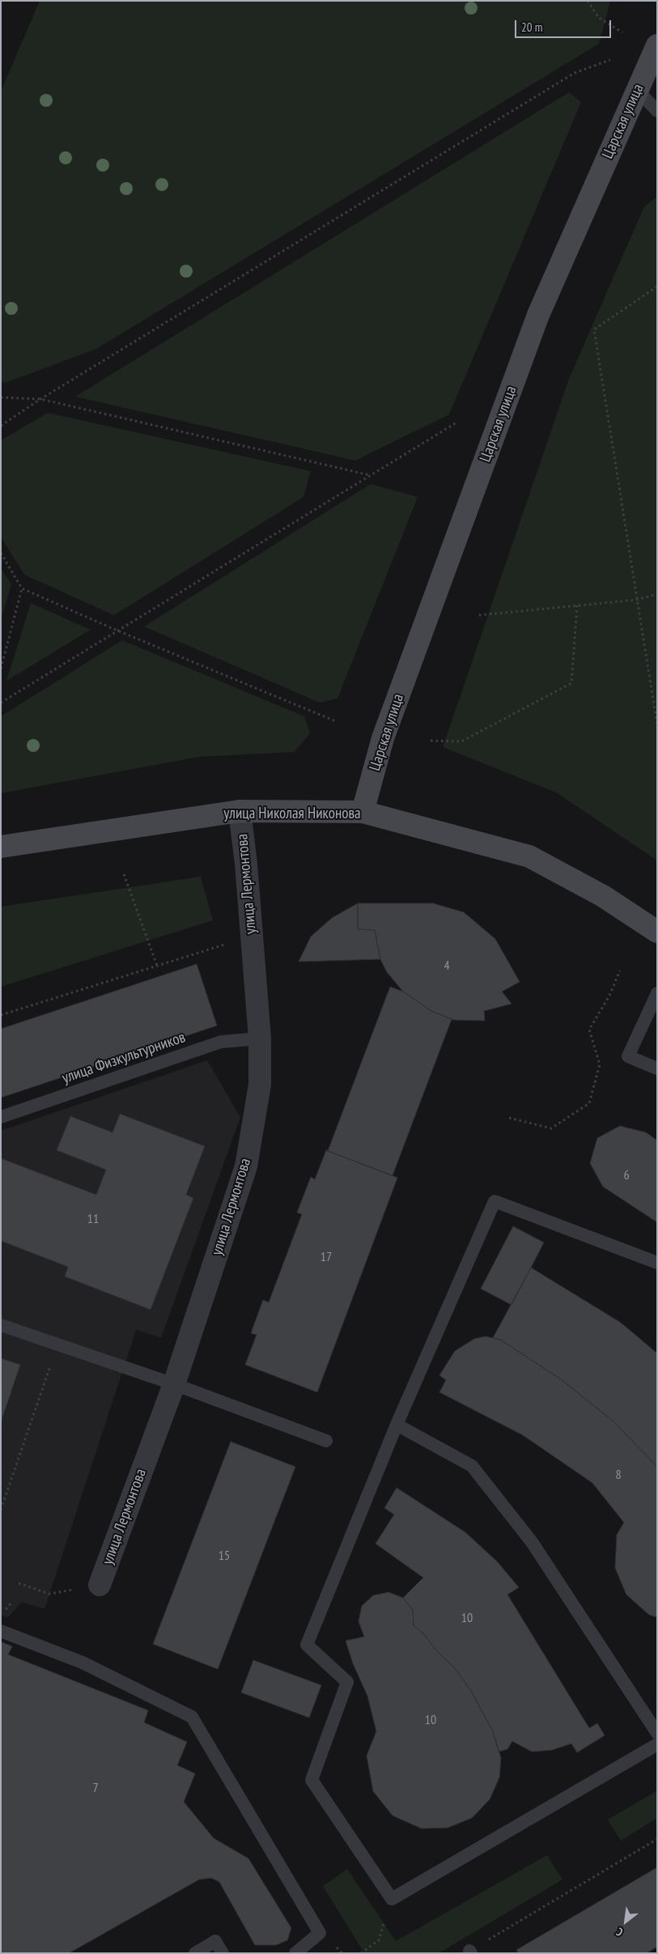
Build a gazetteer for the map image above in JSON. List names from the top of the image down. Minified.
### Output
{"streets":{"street":["Царская улица","улица Николая Никонова","улица Лермонтова"],"lane":["улица Физкультурников"]},"crossings":[["Царская улица","улица Николая Никонова"],["улица Николая Никонова","улица Лермонтова"],["улица Лермонтова","улица Физкультурников"]],"house_numbers":["4","6","11","17","8","15","10","10","7"],"scale_bar":"20 m","north":"bottom left"}
